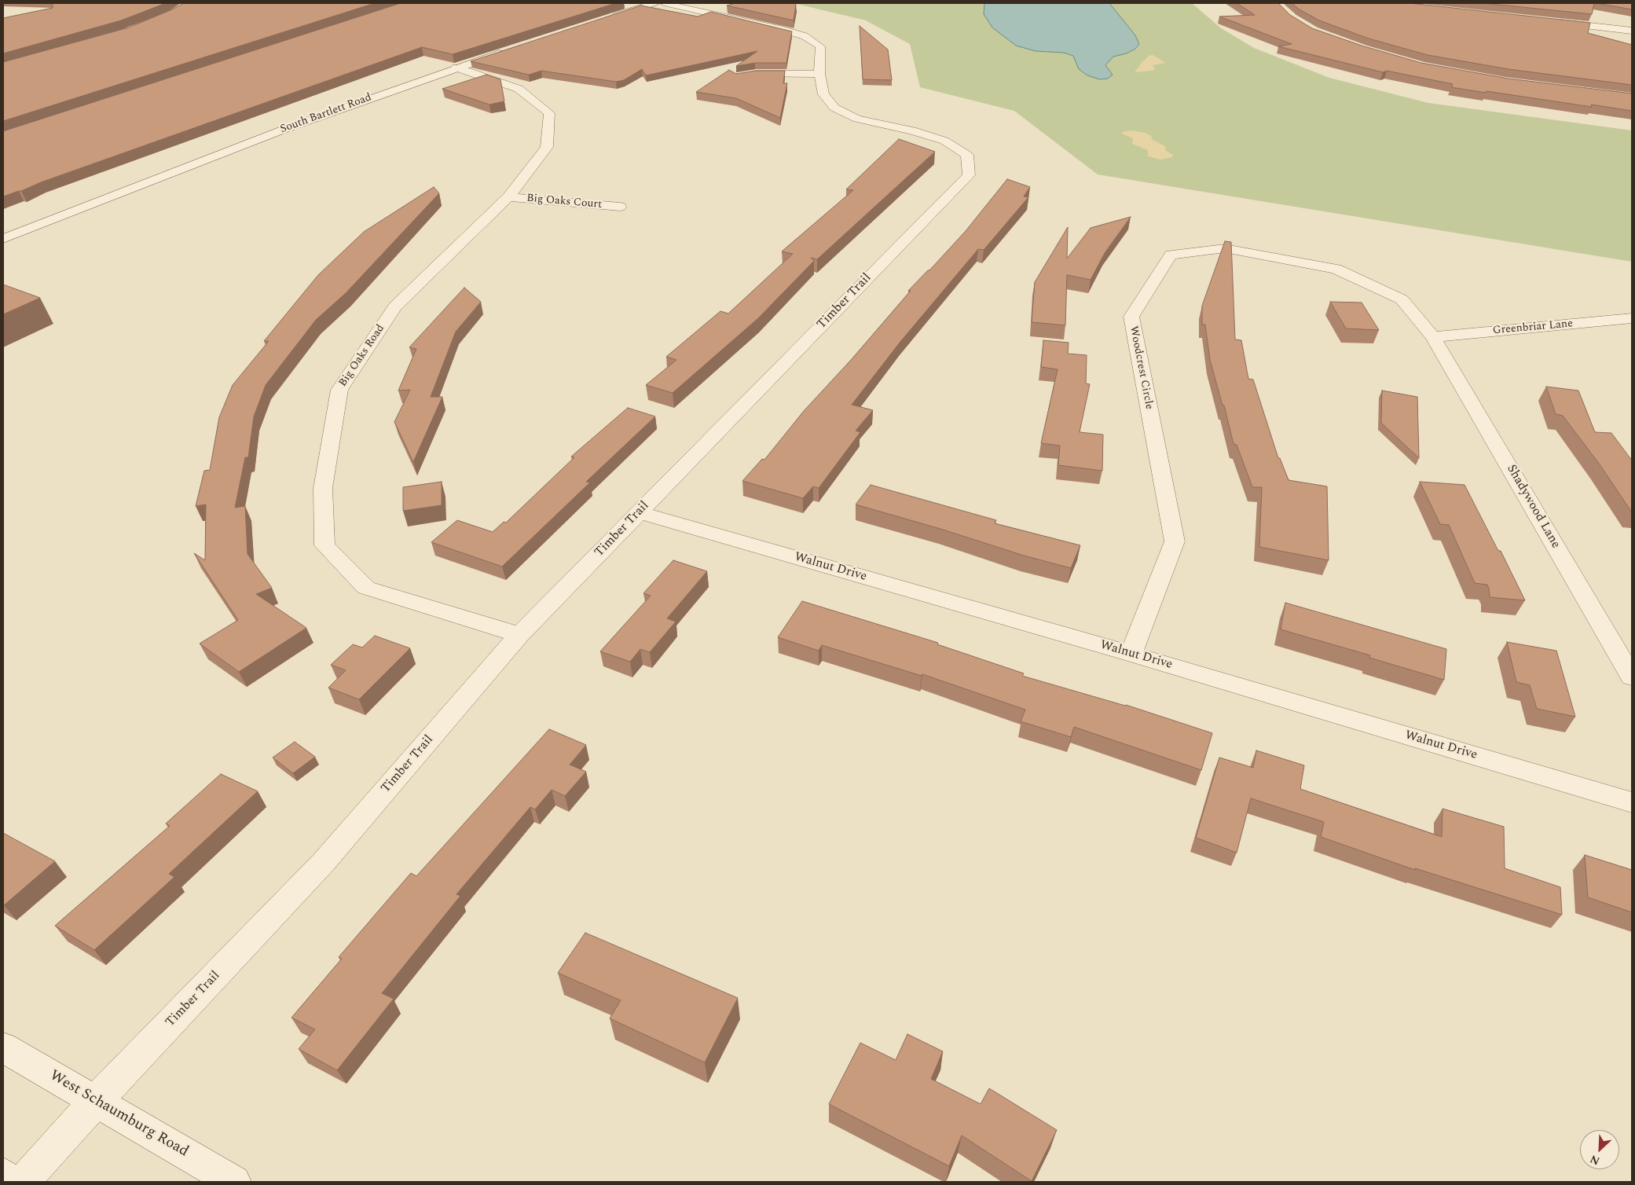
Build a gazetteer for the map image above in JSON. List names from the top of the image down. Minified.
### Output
{"streets":{"street":["South Bartlett Road","Big Oaks Court","Timber Trail","Greenbriar Lane","Big Oaks Road","Woodcrest Circle","Shadywood Lane","Walnut Drive","West Schaumburg Road"]},"crossings":[["South Bartlett Road","Big Oaks Road"],["Big Oaks Court","Big Oaks Road"],["Timber Trail","Big Oaks Road"],["Timber Trail","Walnut Drive"],["Timber Trail","West Schaumburg Road"],["Greenbriar Lane","Woodcrest Circle"],["Greenbriar Lane","Shadywood Lane"],["Woodcrest Circle","Shadywood Lane"],["Woodcrest Circle","Walnut Drive"]],"north":"bottom left"}
